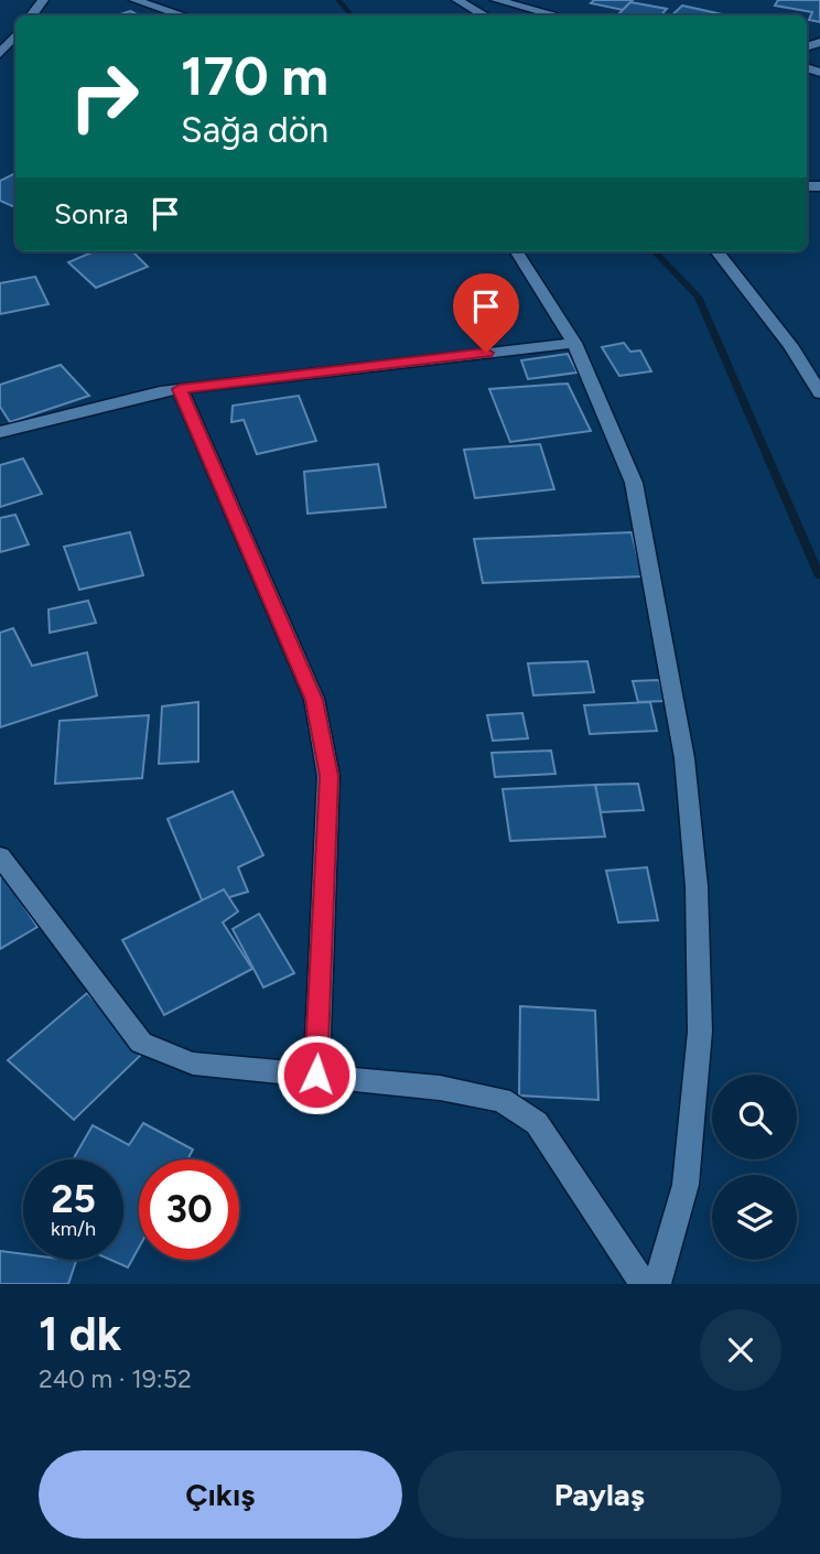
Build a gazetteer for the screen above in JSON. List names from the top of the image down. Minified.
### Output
{"page":{"turn":["170 m","Sağa dön"],"then":"Sonra","speed":"25 km/h","limit":"30","heading":["1 dk","240 m · 19:52"],"buttons":["Çıkış","Paylaş"]}}
